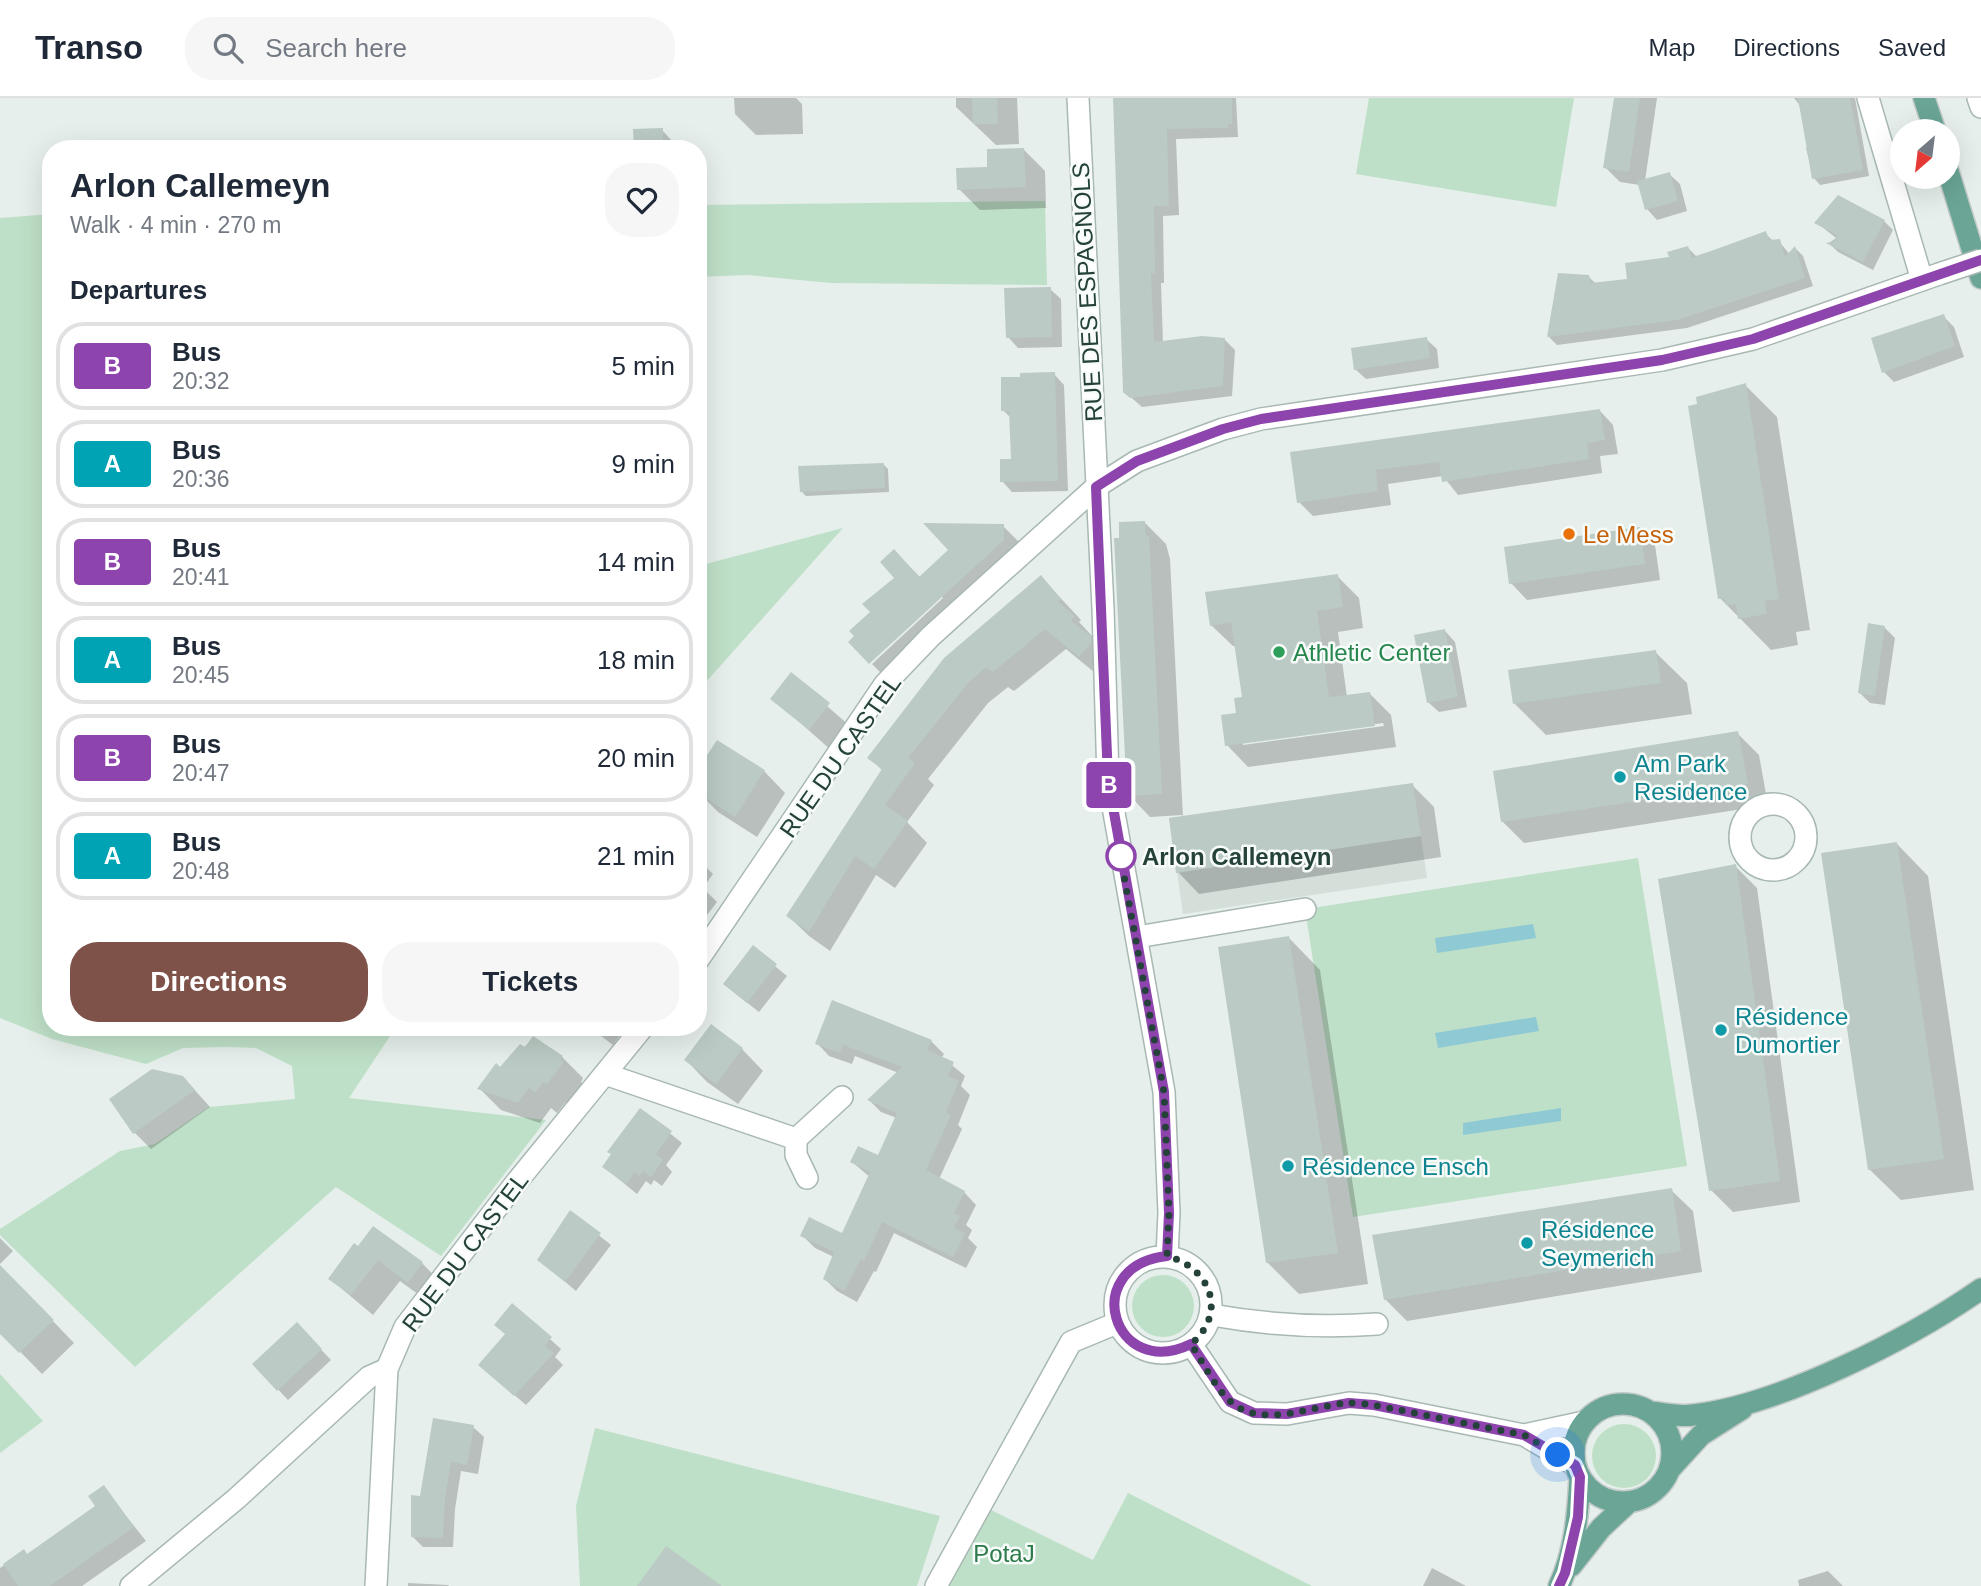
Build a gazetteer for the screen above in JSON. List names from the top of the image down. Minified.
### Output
{"streets":{"street":["RUE DES ESPAGNOLS","RUE DU CASTEL"]},"crossings":[["RUE DES ESPAGNOLS","RUE DU CASTEL"]],"parks":["PotaJ"],"places":["Le Mess","Athletic Center","Am Park Residence","Arlon Callemeyn","Résidence Dumortier","Résidence Ensch","Résidence Seymerich"],"lines":["bus line B"],"north":"bottom left","page":{"header":"Transo","search":"Search here","nav":["Map","Directions","Saved"],"on_map":"B","heading":[["Arlon Callemeyn","Walk · 4 min · 270 m"],"Departures"],"list":[{"mark":"B","name":"Bus","note":"20:32","value":"5 min"},{"mark":"A","name":"Bus","note":"20:36","value":"9 min"},{"mark":"B","name":"Bus","note":"20:41","value":"14 min"},{"mark":"A","name":"Bus","note":"20:45","value":"18 min"},{"mark":"B","name":"Bus","note":"20:47","value":"20 min"},{"mark":"A","name":"Bus","note":"20:48","value":"21 min"}],"buttons":["Directions","Tickets"]}}
